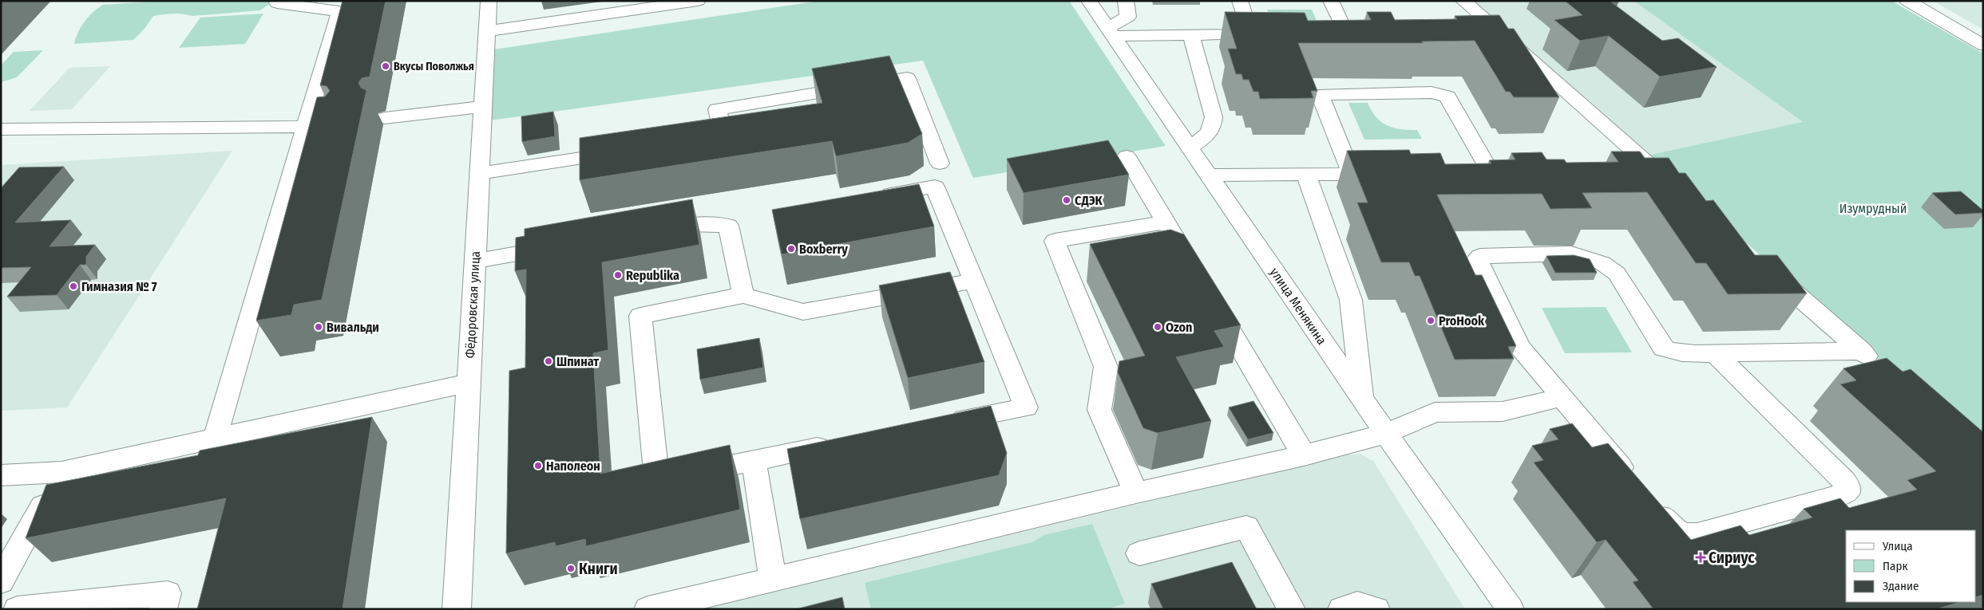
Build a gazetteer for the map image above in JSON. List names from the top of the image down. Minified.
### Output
{"streets":{"street":["Фёдоровская улица","улица Менякина"]},"parks":["Изумрудный"],"places":{"other":["Вкусы Поволжья","СДЭК","Boxberry","Republika","Гимназия № 7","ProHook","Вивальди","Ozon","Шпинат","Наполеон","Книги"],"health":["Сириус"]},"legend":["Улица","Парк","Здание"]}
